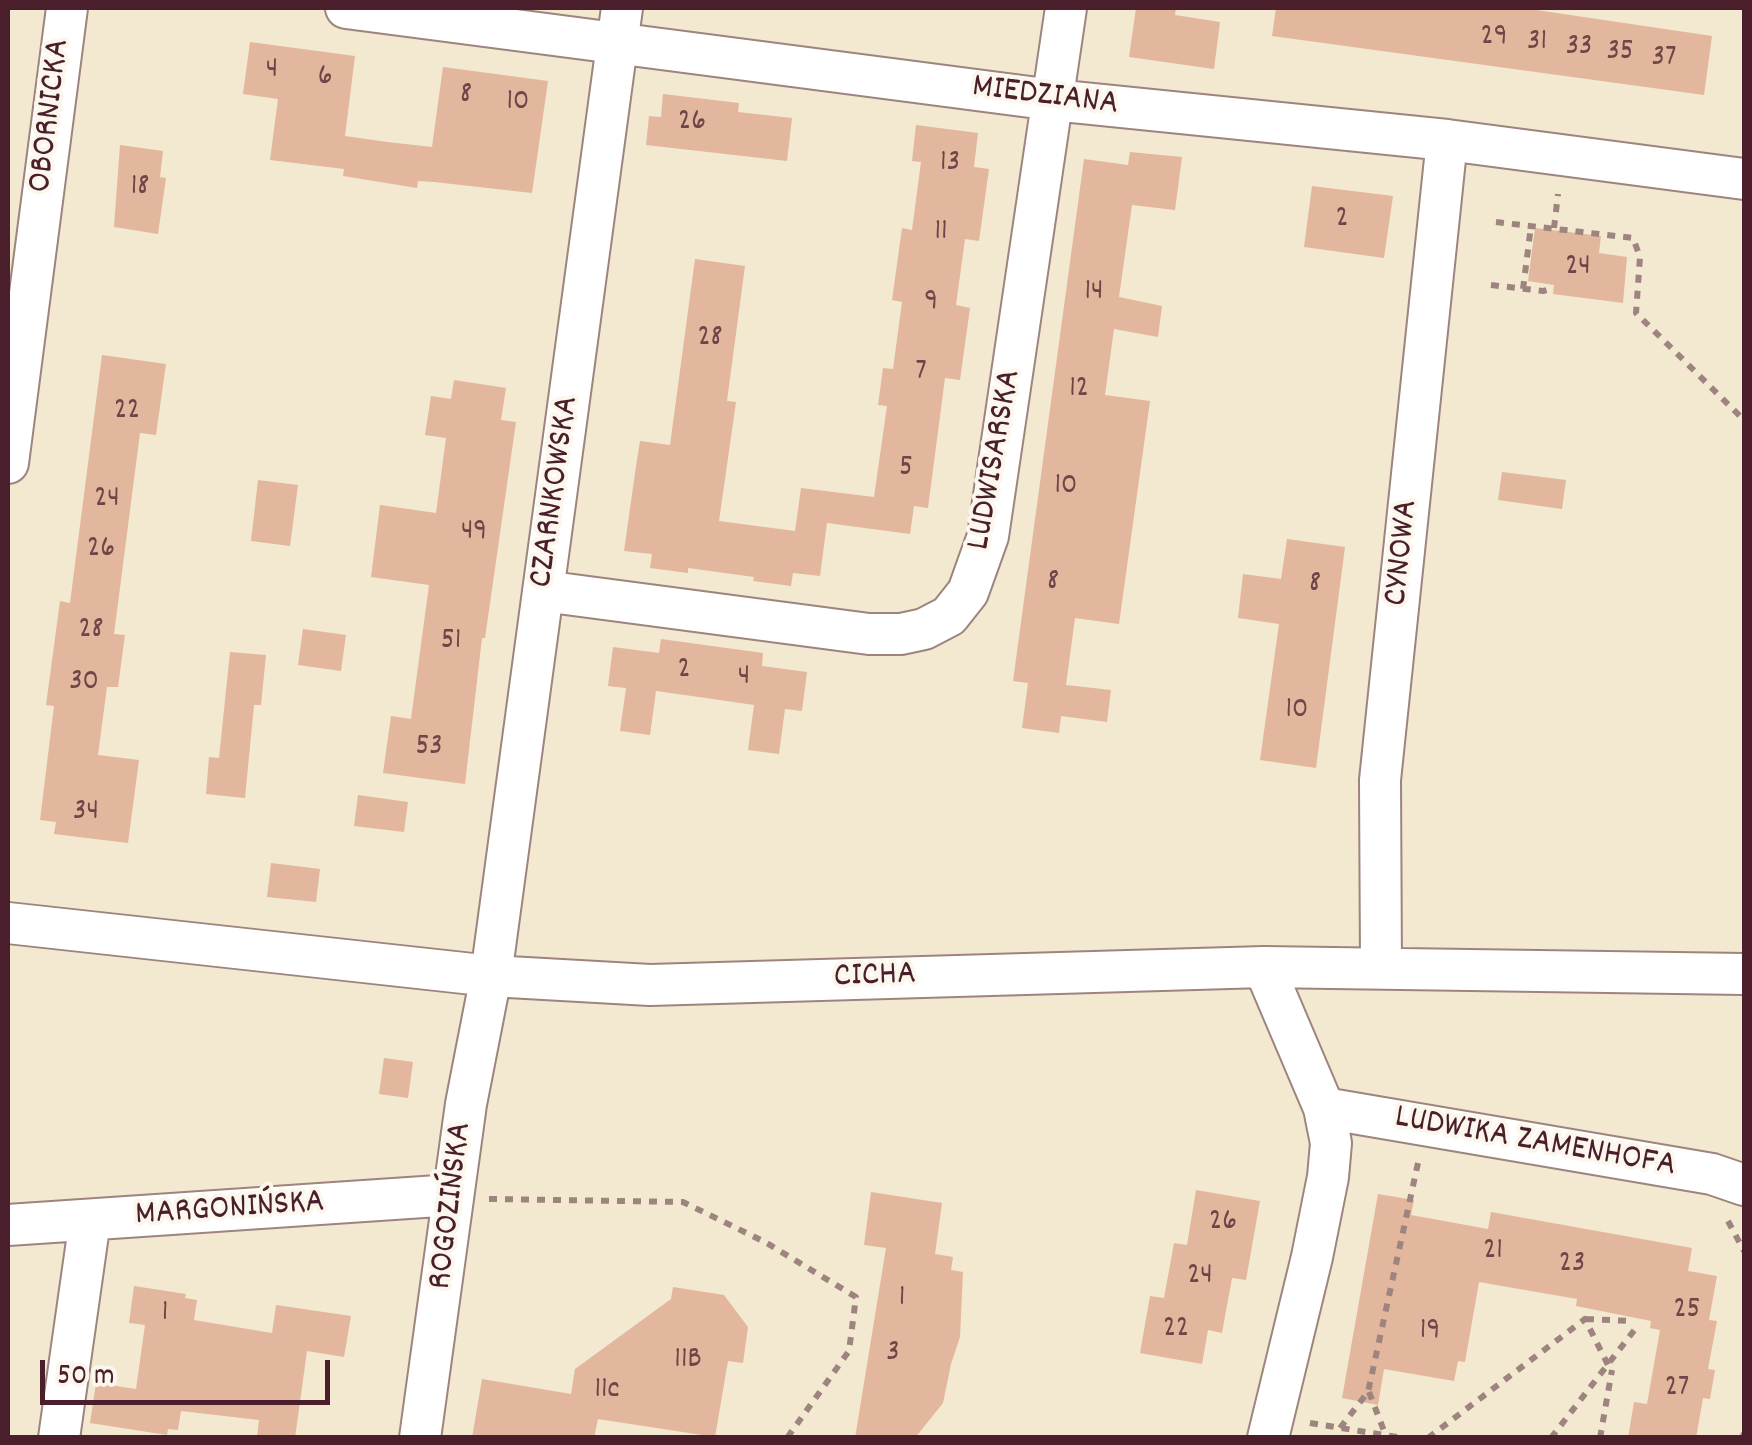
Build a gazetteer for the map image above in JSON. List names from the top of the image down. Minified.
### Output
{"streets":{"street":["MIEDZIANA","OBORNICKA","LUDWISARSKA","CZARNKOWSKA","CYNOWA","CICHA","LUDWIKA ZAMENHOFA","ROGOZIŃSKA","MARGONIŃSKA"]},"crossings":[["MIEDZIANA","LUDWISARSKA"],["MIEDZIANA","CZARNKOWSKA"],["MIEDZIANA","CYNOWA"],["LUDWISARSKA","CZARNKOWSKA"],["CZARNKOWSKA","CICHA"],["CZARNKOWSKA","ROGOZIŃSKA"],["CYNOWA","CICHA"],["CICHA","ROGOZIŃSKA"],["ROGOZIŃSKA","MARGONIŃSKA"]],"house_numbers":["29","31","33","35","37","4","6","8","10","26","13","18","2","11","24","14","9","28","7","12","22","5","10","24","49","26","8","8","28","51","2","4","30","10","53","34","26","21","23","24","1","25","1","22","19","3","11B","27","11c"],"scale_bar":"50 m"}
